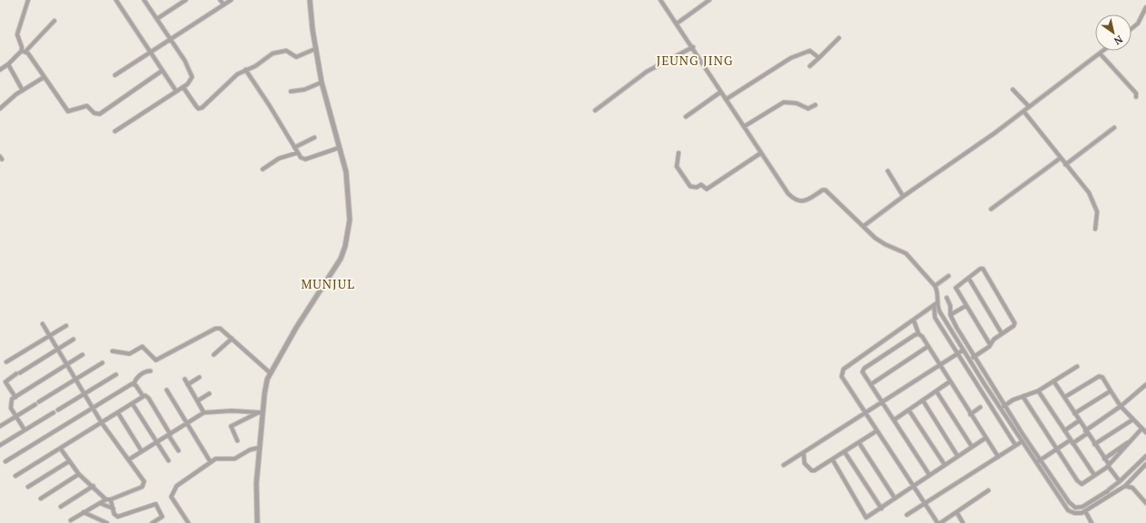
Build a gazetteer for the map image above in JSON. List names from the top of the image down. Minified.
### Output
{"districts":["JEUNG JING","MUNJUL"],"north":"bottom right"}
